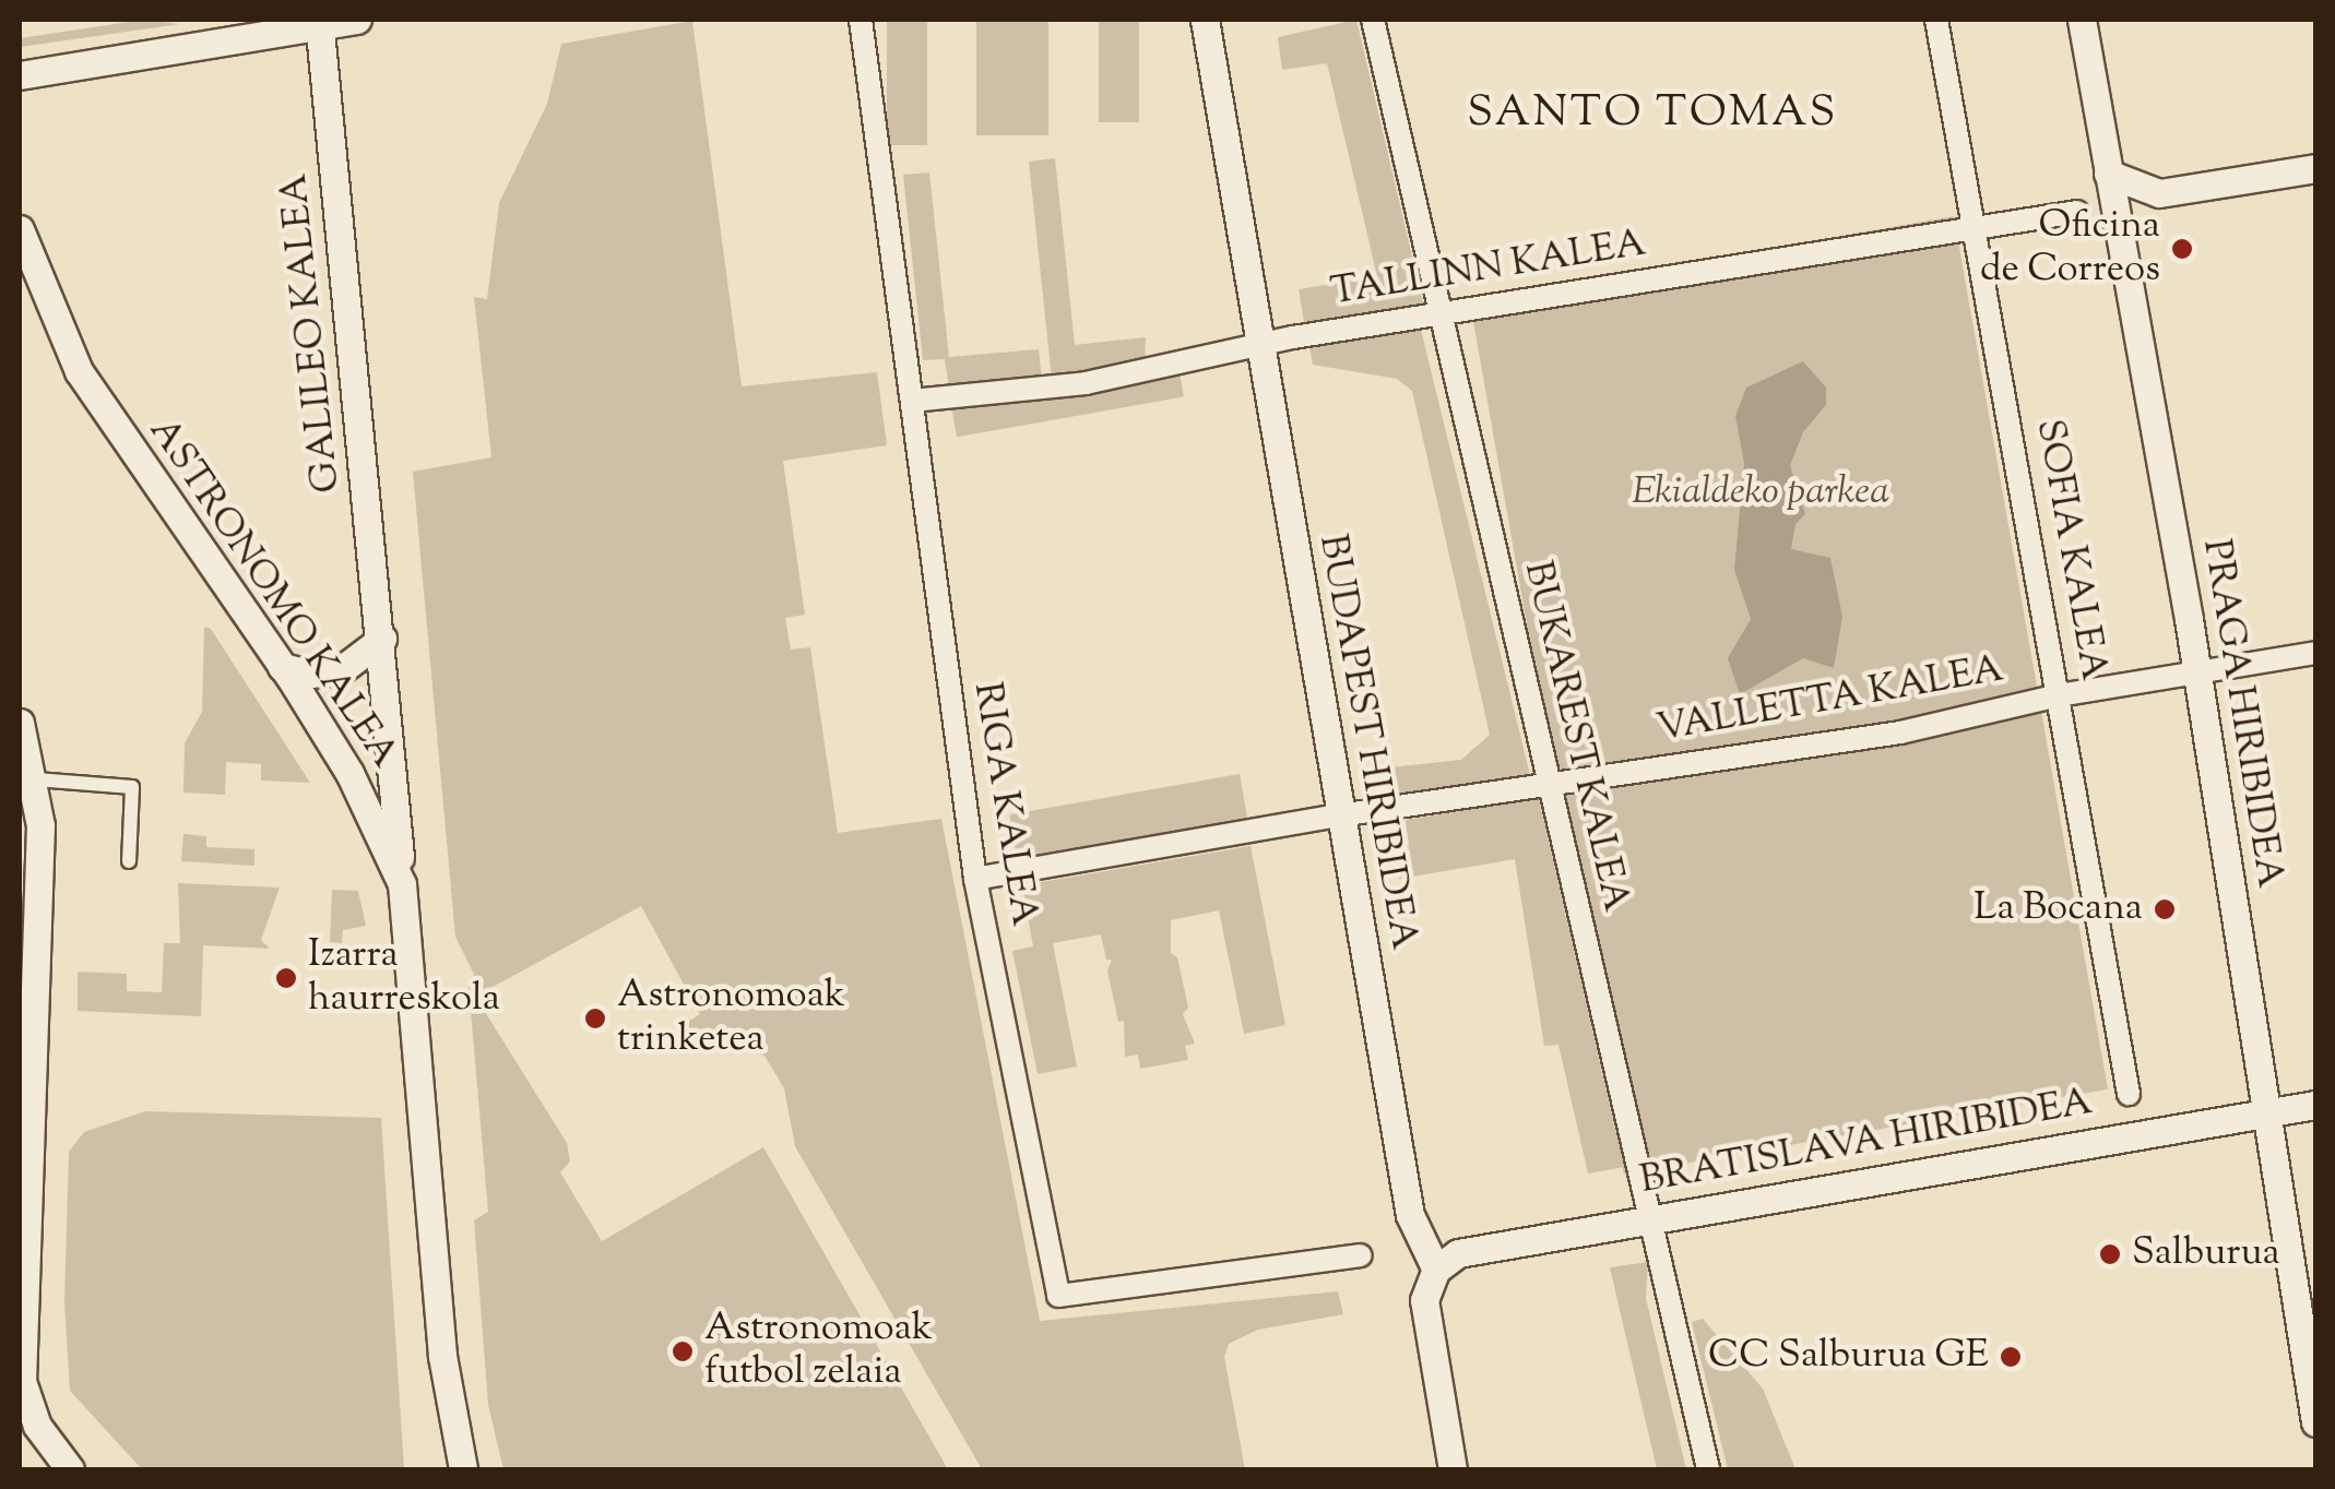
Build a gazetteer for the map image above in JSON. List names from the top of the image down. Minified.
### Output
{"streets":{"street":["TALLINN KALEA","GALILEO KALEA","SOFIA KALEA","ASTRONOMO KALEA","VALLETTA KALEA","PRAGA HIRIBIDEA","BUKAREST KALEA","BUDAPEST HIRIBIDEA","RIGA KALEA","BRATISLAVA HIRIBIDEA"]},"crossings":[["TALLINN KALEA","SOFIA KALEA"],["TALLINN KALEA","BUKAREST KALEA"],["TALLINN KALEA","BUDAPEST HIRIBIDEA"],["TALLINN KALEA","RIGA KALEA"],["GALILEO KALEA","ASTRONOMO KALEA"],["SOFIA KALEA","VALLETTA KALEA"],["VALLETTA KALEA","PRAGA HIRIBIDEA"],["VALLETTA KALEA","BUKAREST KALEA"],["VALLETTA KALEA","BUDAPEST HIRIBIDEA"],["VALLETTA KALEA","RIGA KALEA"],["PRAGA HIRIBIDEA","BRATISLAVA HIRIBIDEA"],["BUKAREST KALEA","BRATISLAVA HIRIBIDEA"],["BUDAPEST HIRIBIDEA","BRATISLAVA HIRIBIDEA"]],"districts":["SANTO TOMAS"],"parks":["Ekialdeko parkea"],"places":["Oficina de Correos","La Bocana","Izarra haurreskola","Astronomoak trinketea","Salburua","Astronomoak futbol zelaia","CC Salburua GE"]}
